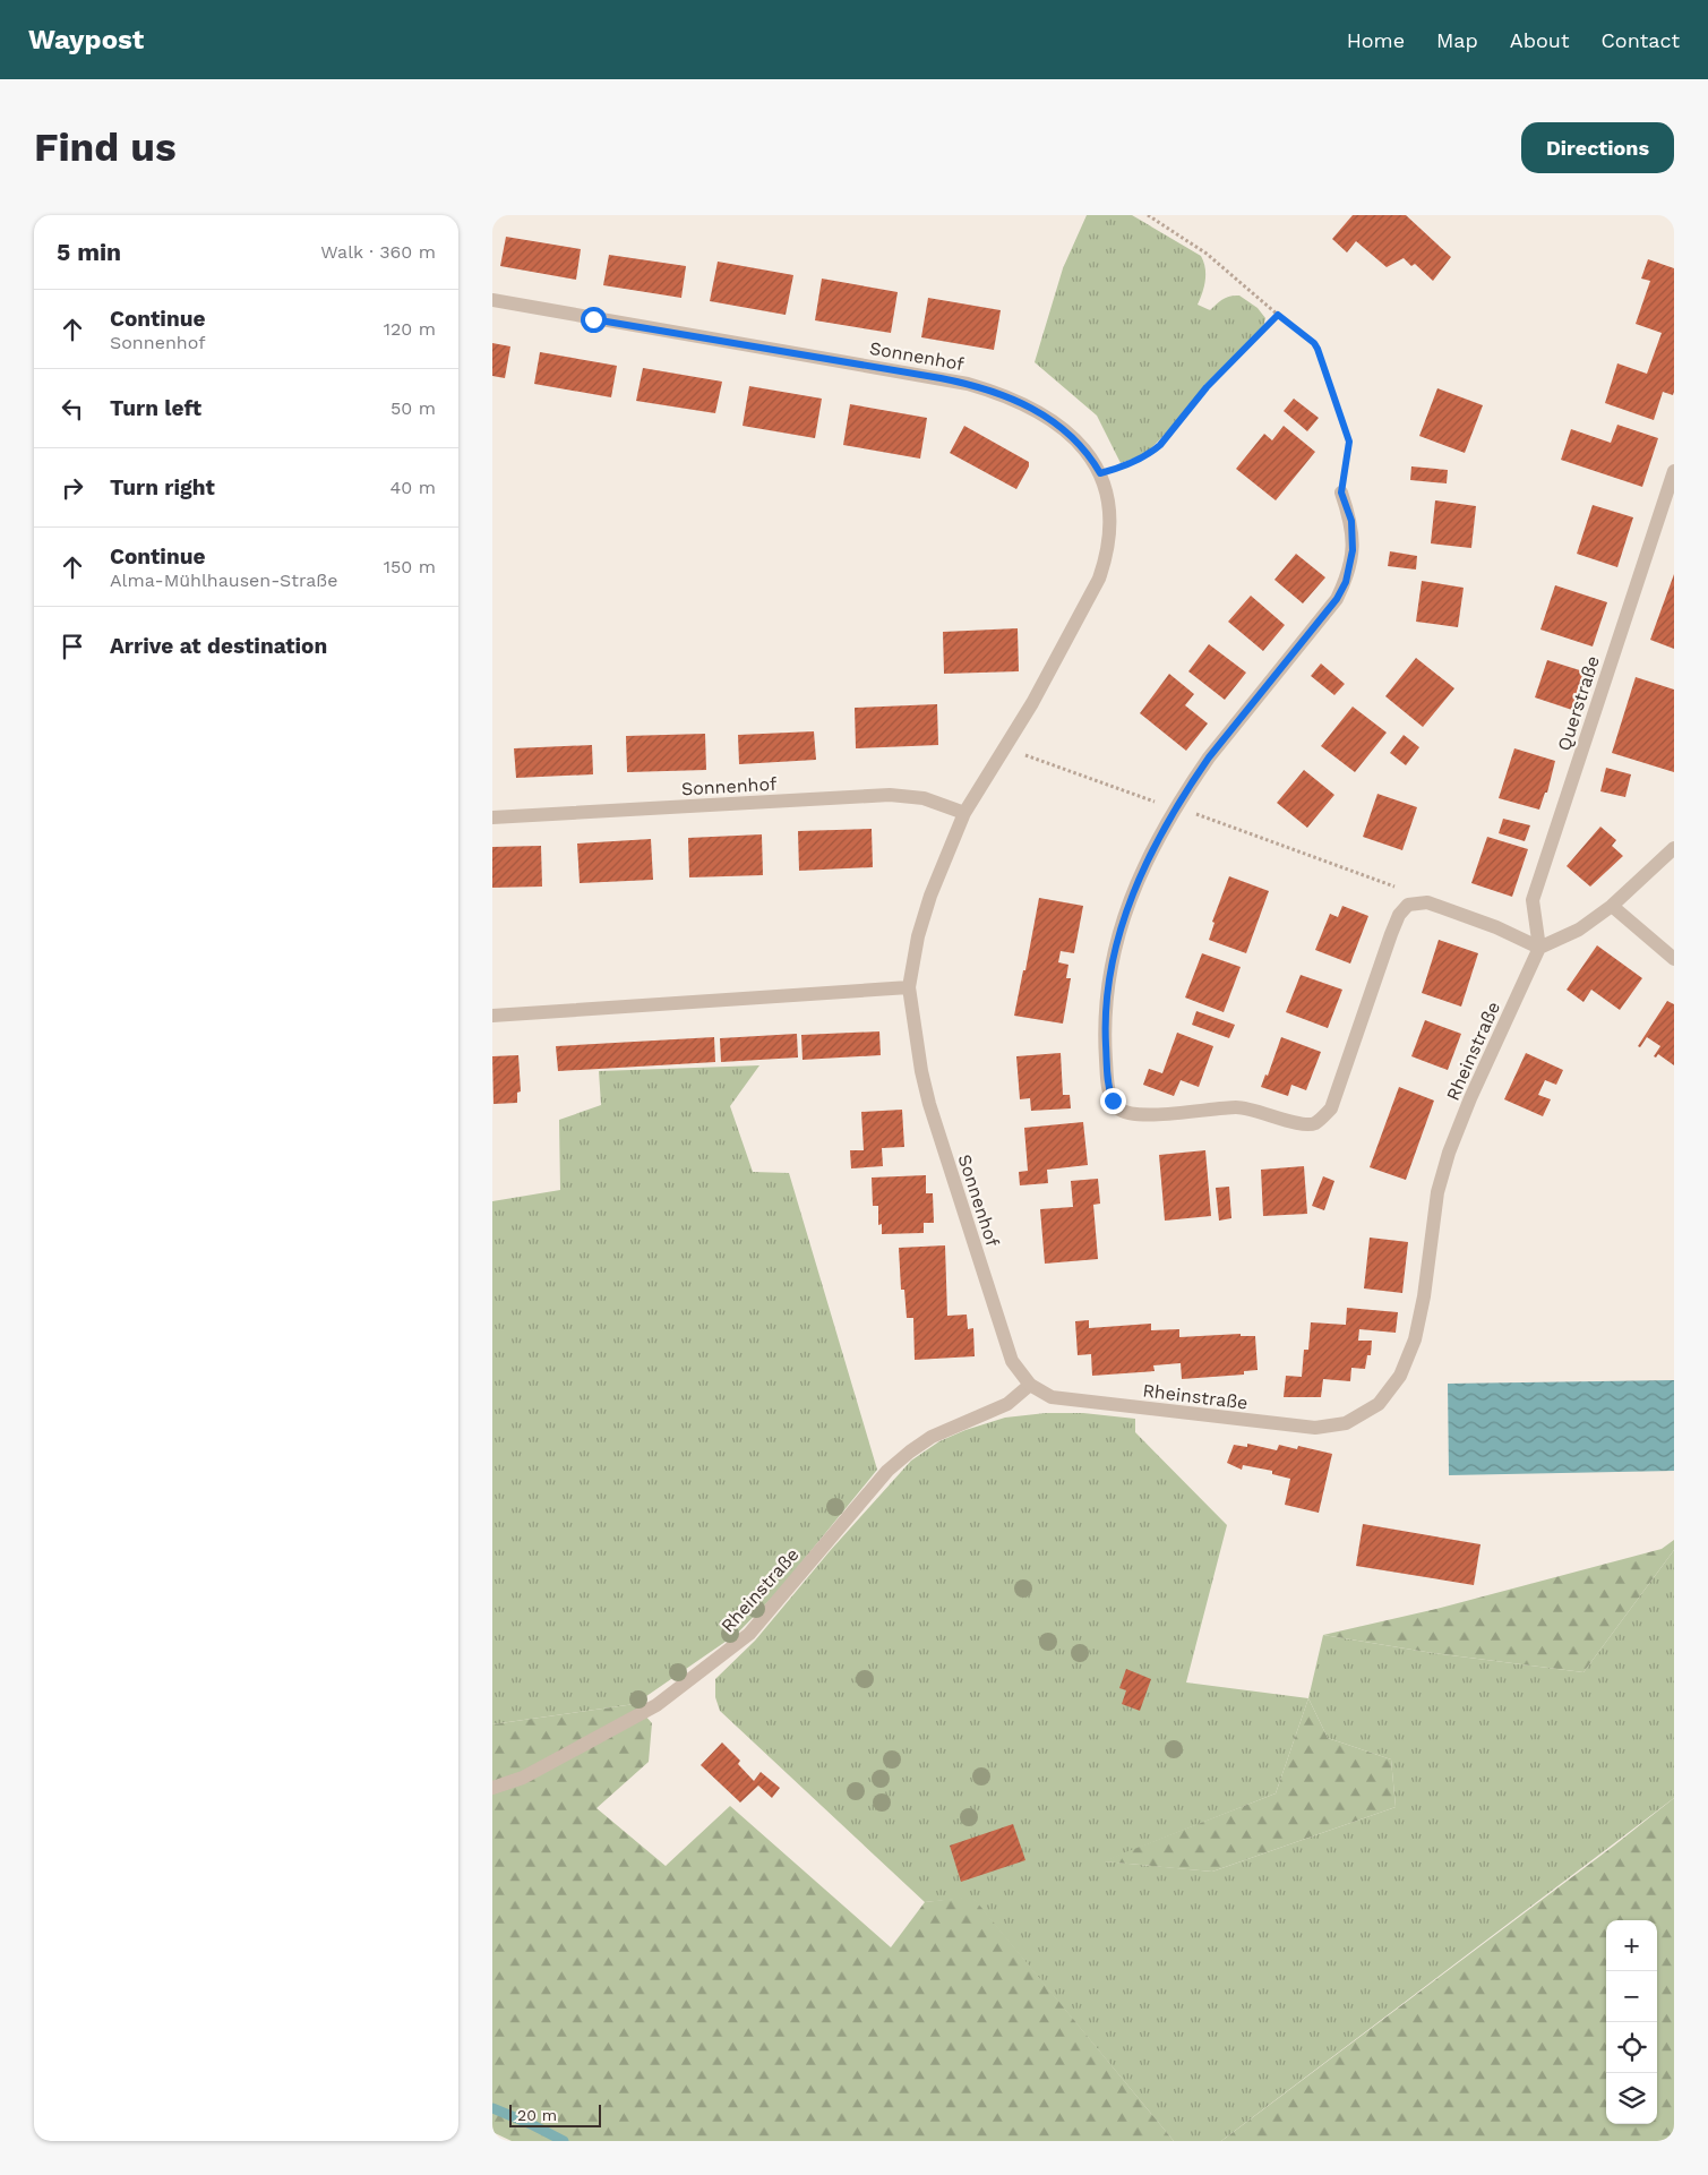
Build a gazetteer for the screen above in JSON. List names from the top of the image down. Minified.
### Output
{"streets":{"street":["Sonnenhof","Querstraße","Rheinstraße"]},"crossings":[["Sonnenhof","Rheinstraße"],["Querstraße","Rheinstraße"]],"scale_bar":"20 m","page":{"header":"Waypost","nav":["Home","Map","About","Contact"],"buttons":"Directions","title":"Find us","heading":["5 min","Walk · 360 m"],"list":[["Continue","Sonnenhof","120 m"],["Turn left","50 m"],["Turn right","40 m"],["Continue","Alma-Mühlhausen-Straße","150 m"],"Arrive at destination"],"map_buttons":["+","−"],"scale":"20 m"}}
